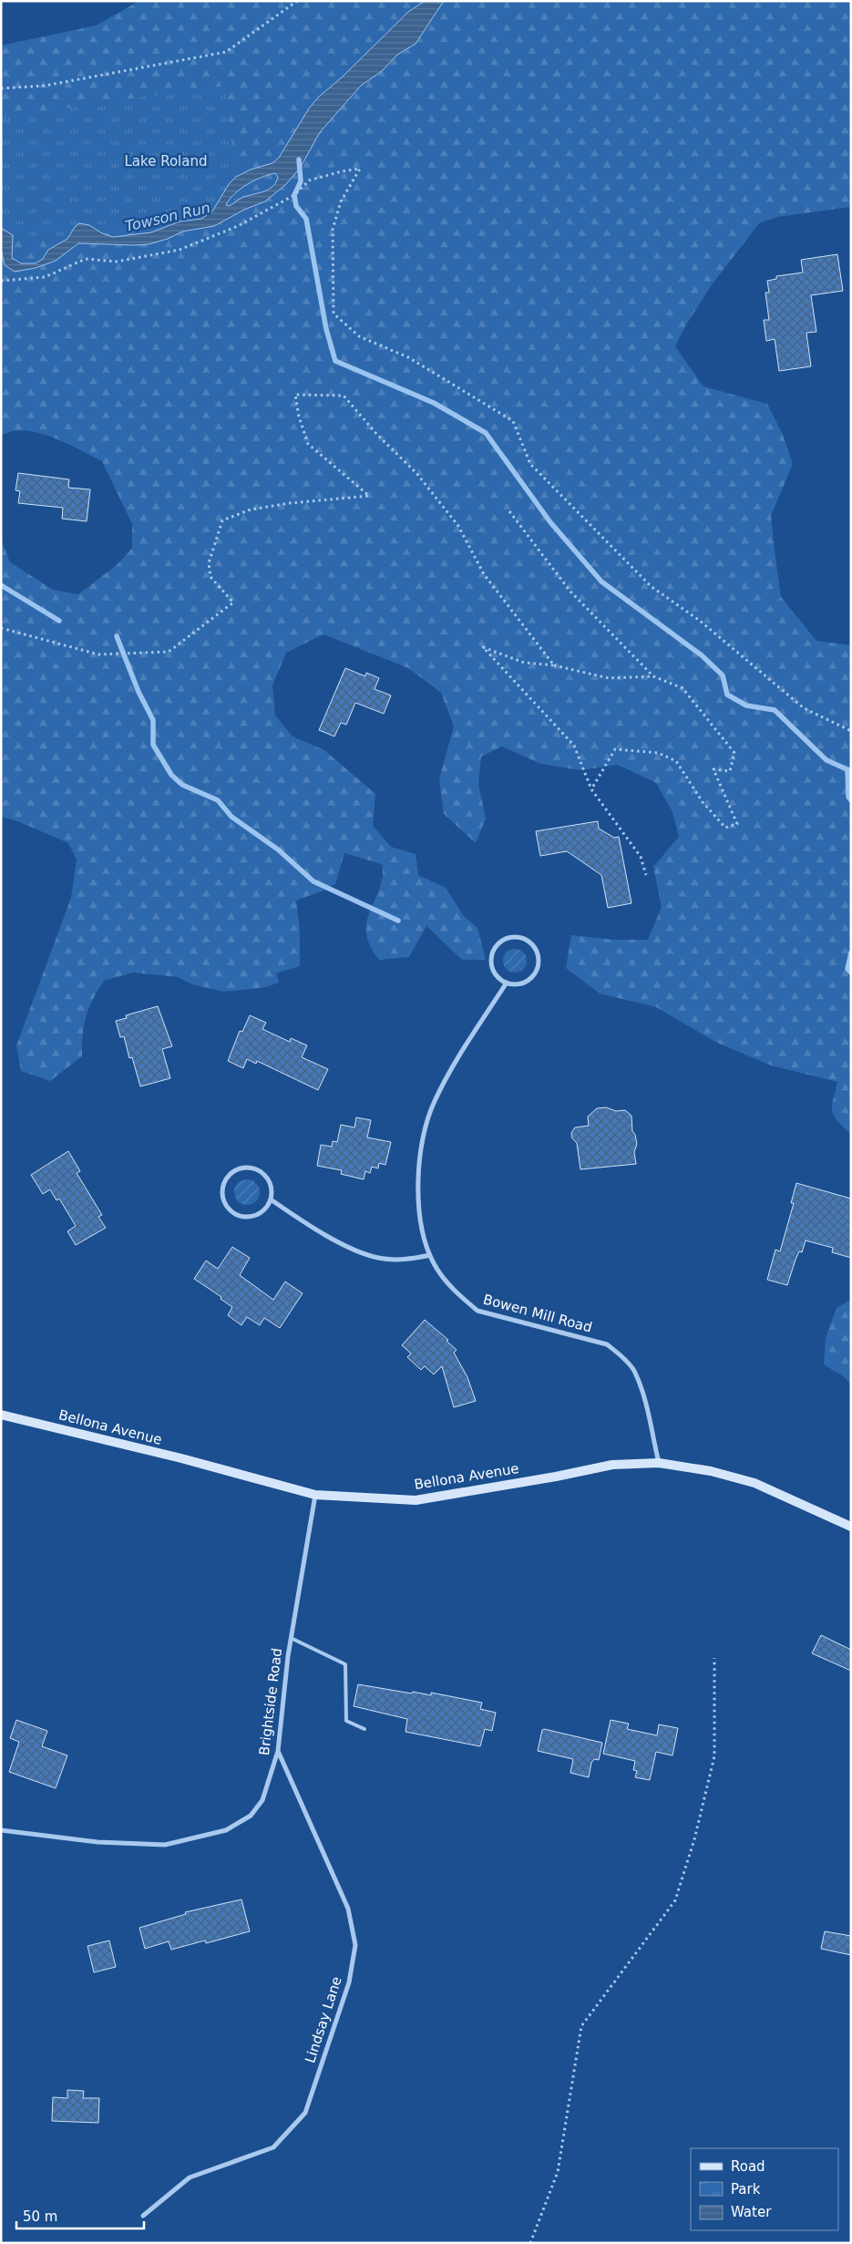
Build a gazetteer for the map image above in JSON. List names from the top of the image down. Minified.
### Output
{"streets":{"main road":["Bellona Avenue"],"street":["Bowen Mill Road","Brightside Road","Lindsay Lane"]},"crossings":[["Bowen Mill Road","Bellona Avenue"],["Bellona Avenue","Brightside Road"],["Brightside Road","Lindsay Lane"]],"water":["Towson Run"],"parks":["Lake Roland"],"legend":["Road","Park","Water"],"scale_bar":"50 m"}
